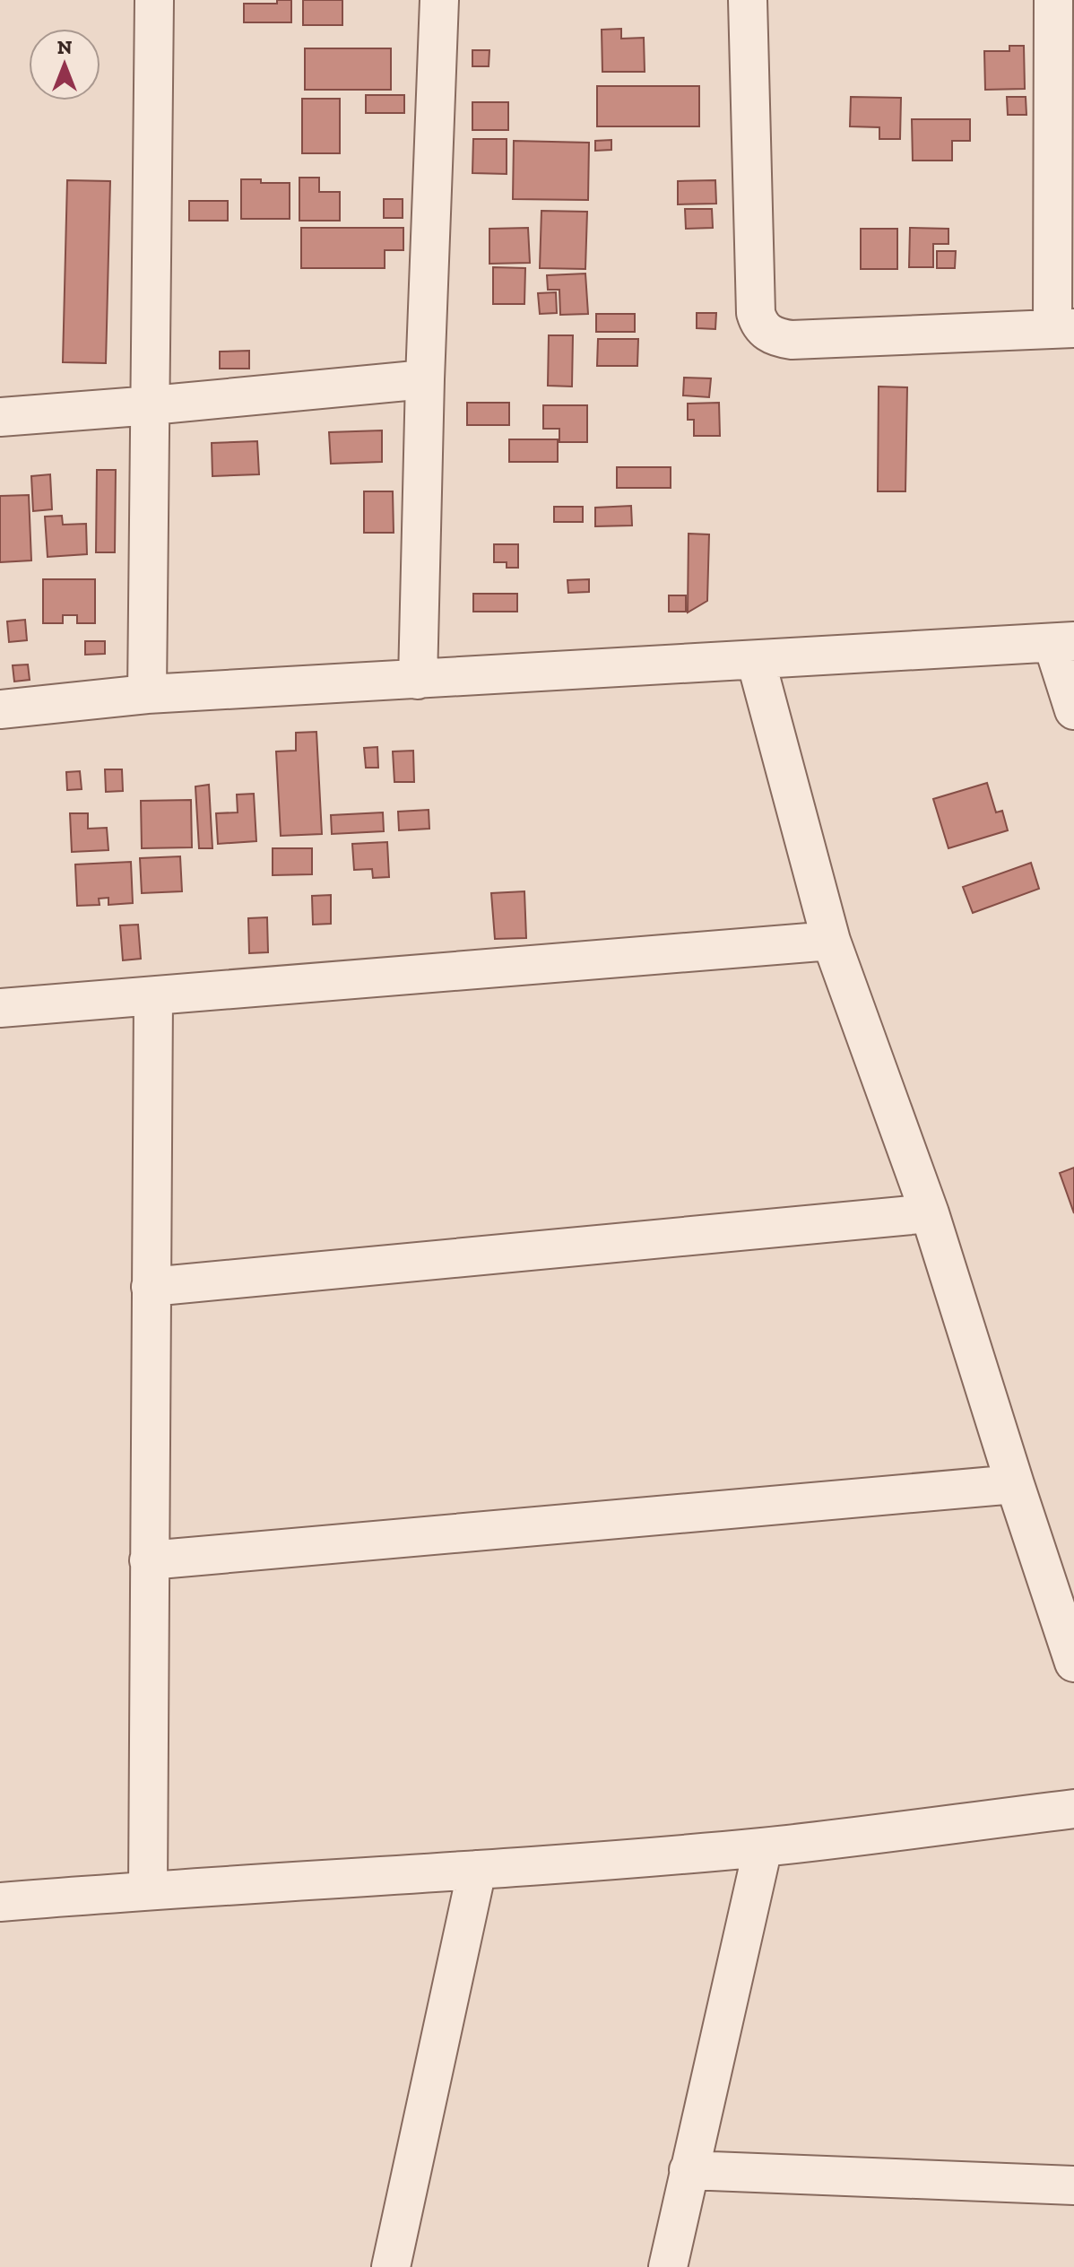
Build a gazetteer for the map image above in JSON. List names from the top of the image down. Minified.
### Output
{"north":"top"}
